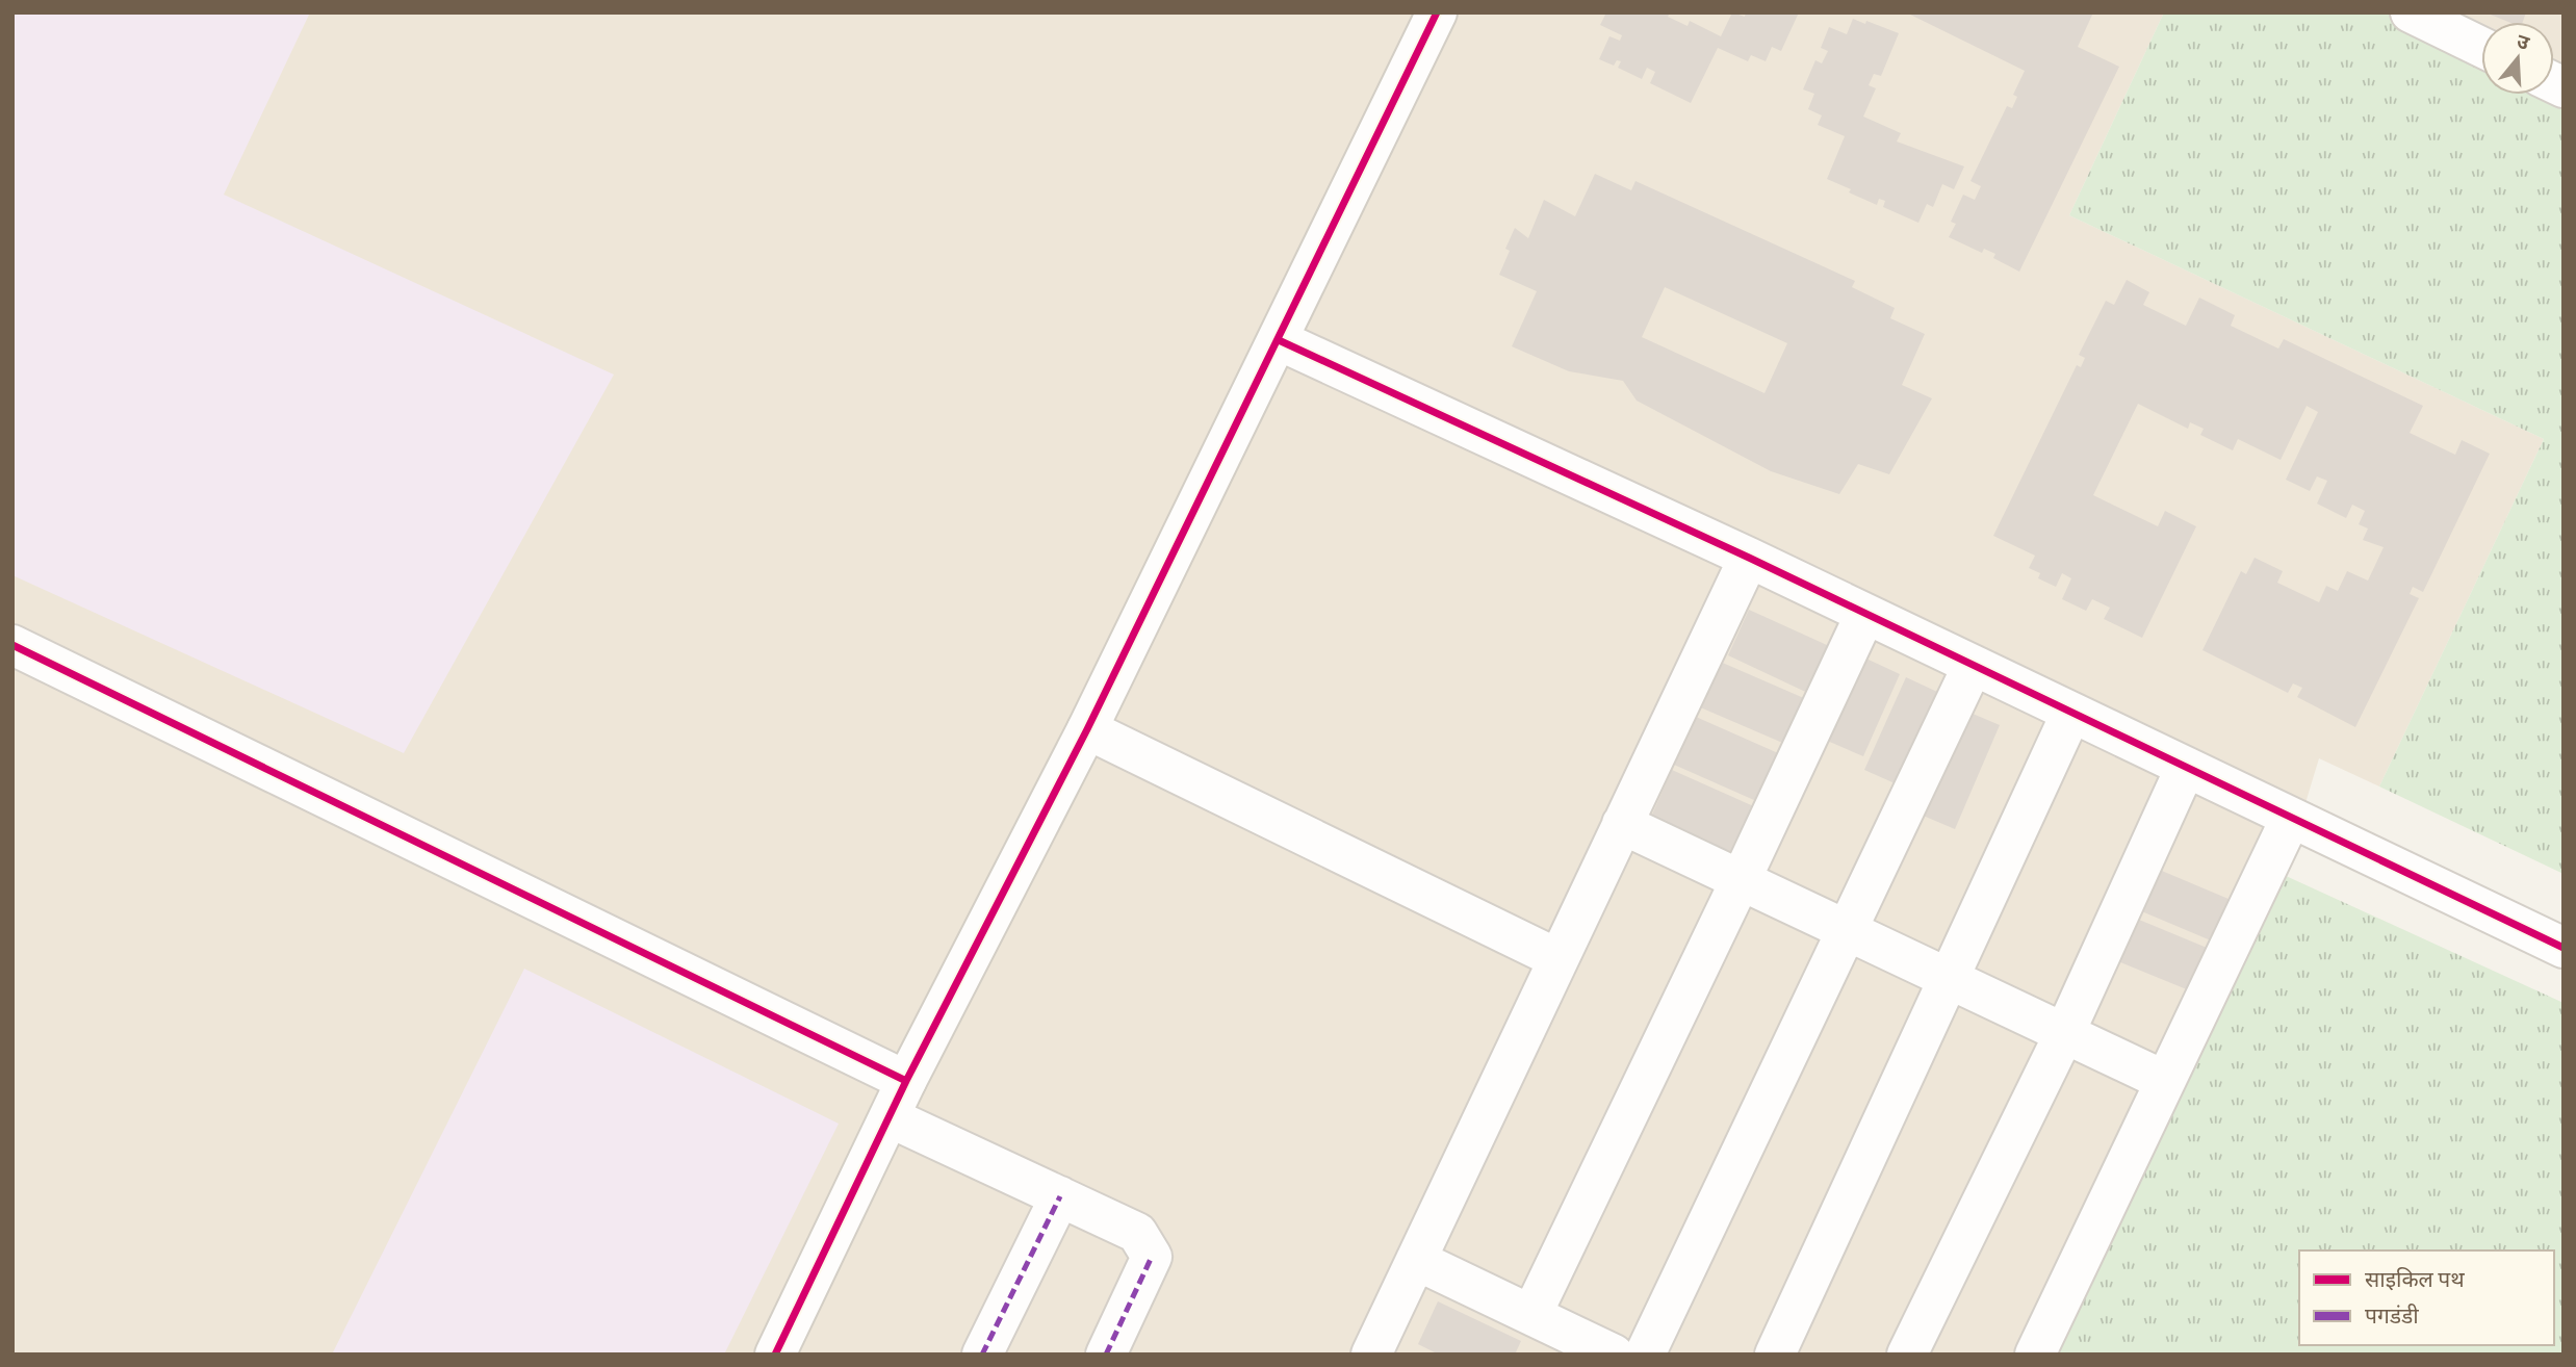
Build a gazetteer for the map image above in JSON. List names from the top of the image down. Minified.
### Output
{"legend":["साइकिल पथ","पगडंडी"],"north":"top"}
